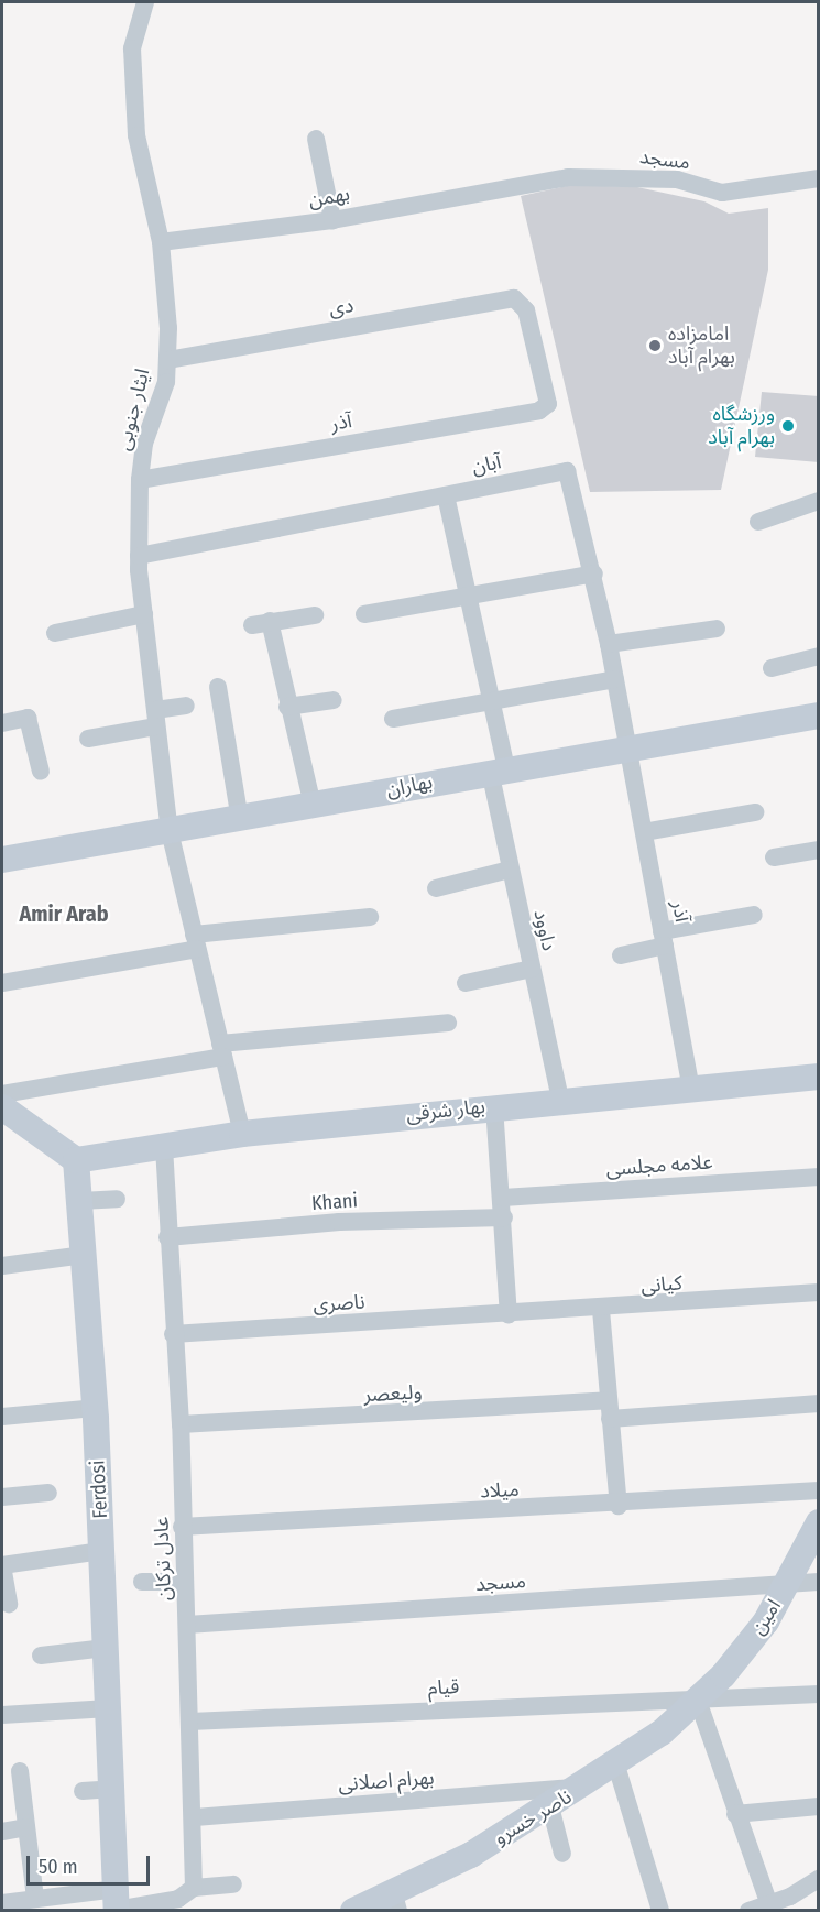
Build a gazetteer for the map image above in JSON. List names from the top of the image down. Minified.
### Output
{"streets":{"street":["مسجد","بهمن","دی","ایثار جنوبی","آذر","آبان","بهاران","داوود","بهار شرقی","علامه مجلسی","Khani","کیانی","ناصری","ولیعصر","Ferdosi","میلاد","عادل ترکان","امین","قیام","بهرام اصلانی","ناصر خسرو"]},"crossings":[["مسجد","بهمن"],["مسجد","عادل ترکان"],["مسجد","امین"],["بهمن","ایثار جنوبی"],["دی","ایثار جنوبی"],["دی","آذر"],["ایثار جنوبی","آذر"],["ایثار جنوبی","آبان"],["ایثار جنوبی","بهاران"],["ایثار جنوبی","بهار شرقی"],["آذر","آبان"],["آذر","بهاران"],["آذر","بهار شرقی"],["آبان","بهاران"],["آبان","داوود"],["بهاران","داوود"],["داوود","بهار شرقی"],["بهار شرقی","Ferdosi"],["بهار شرقی","عادل ترکان"],["Khani","عادل ترکان"],["کیانی","ناصری"],["ناصری","عادل ترکان"],["ولیعصر","عادل ترکان"],["میلاد","عادل ترکان"],["عادل ترکان","قیام"],["عادل ترکان","بهرام اصلانی"],["امین","قیام"],["امین","ناصر خسرو"],["قیام","ناصر خسرو"],["بهرام اصلانی","ناصر خسرو"]],"districts":["Amir Arab"],"places":["امامزاده بهرام آباد","ورزشگاه بهرام آباد"],"scale_bar":"50 m"}
